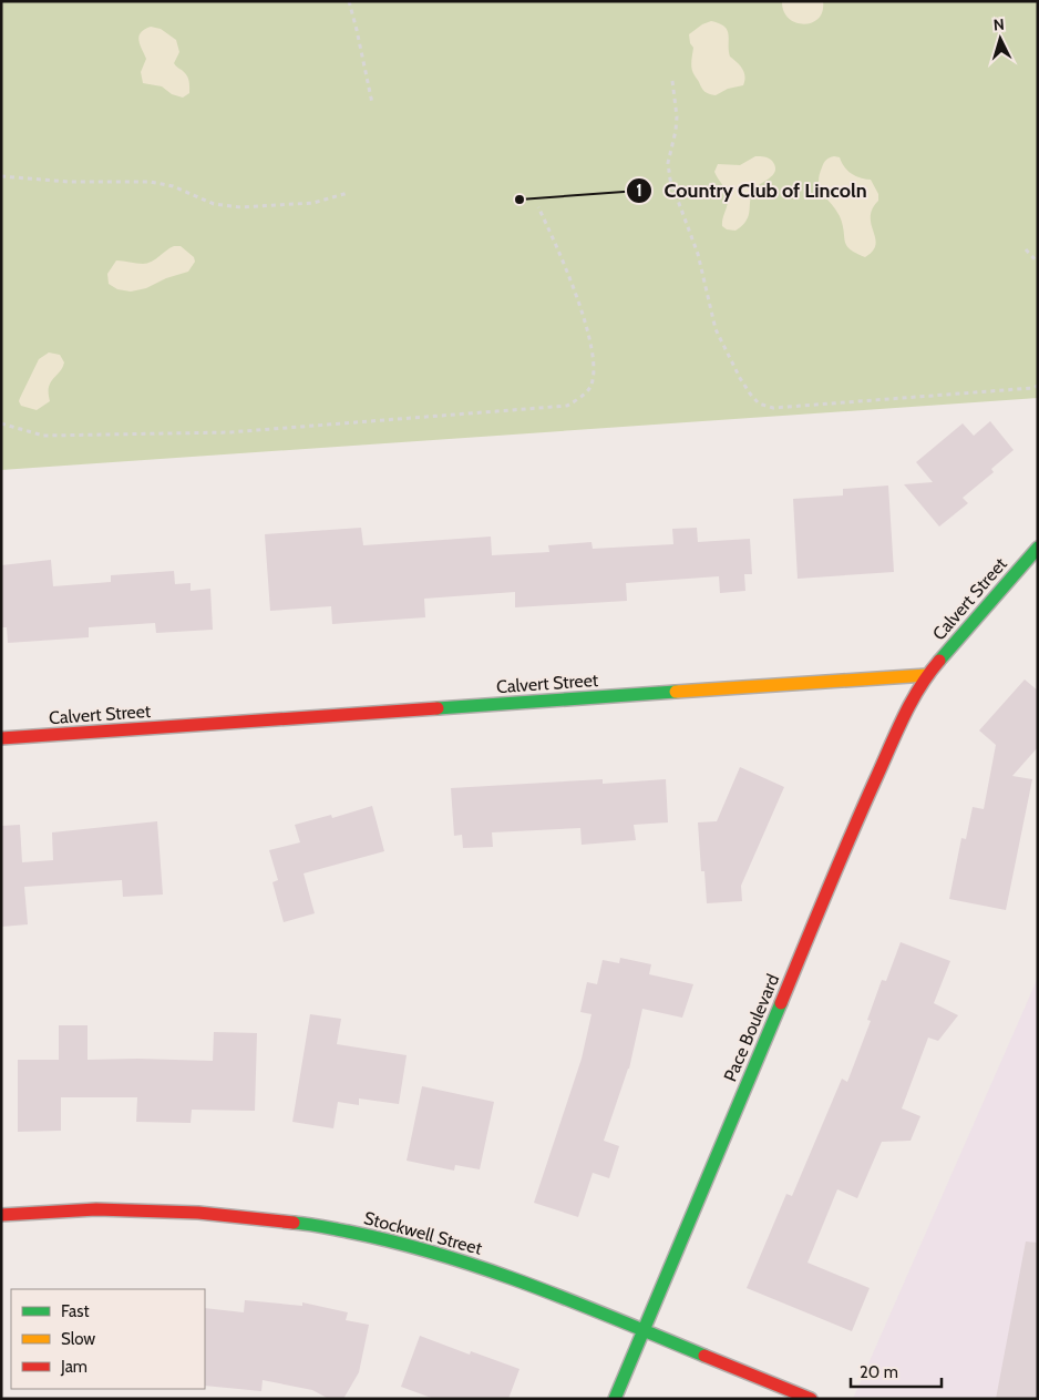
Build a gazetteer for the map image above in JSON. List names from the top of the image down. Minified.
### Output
{"streets":{"street":["Calvert Street","Pace Boulevard","Stockwell Street"]},"crossings":[["Calvert Street","Pace Boulevard"],["Pace Boulevard","Stockwell Street"]],"places":["Country Club of Lincoln"],"legend":["Fast","Slow","Jam"],"scale_bar":"20 m","north":"top"}
